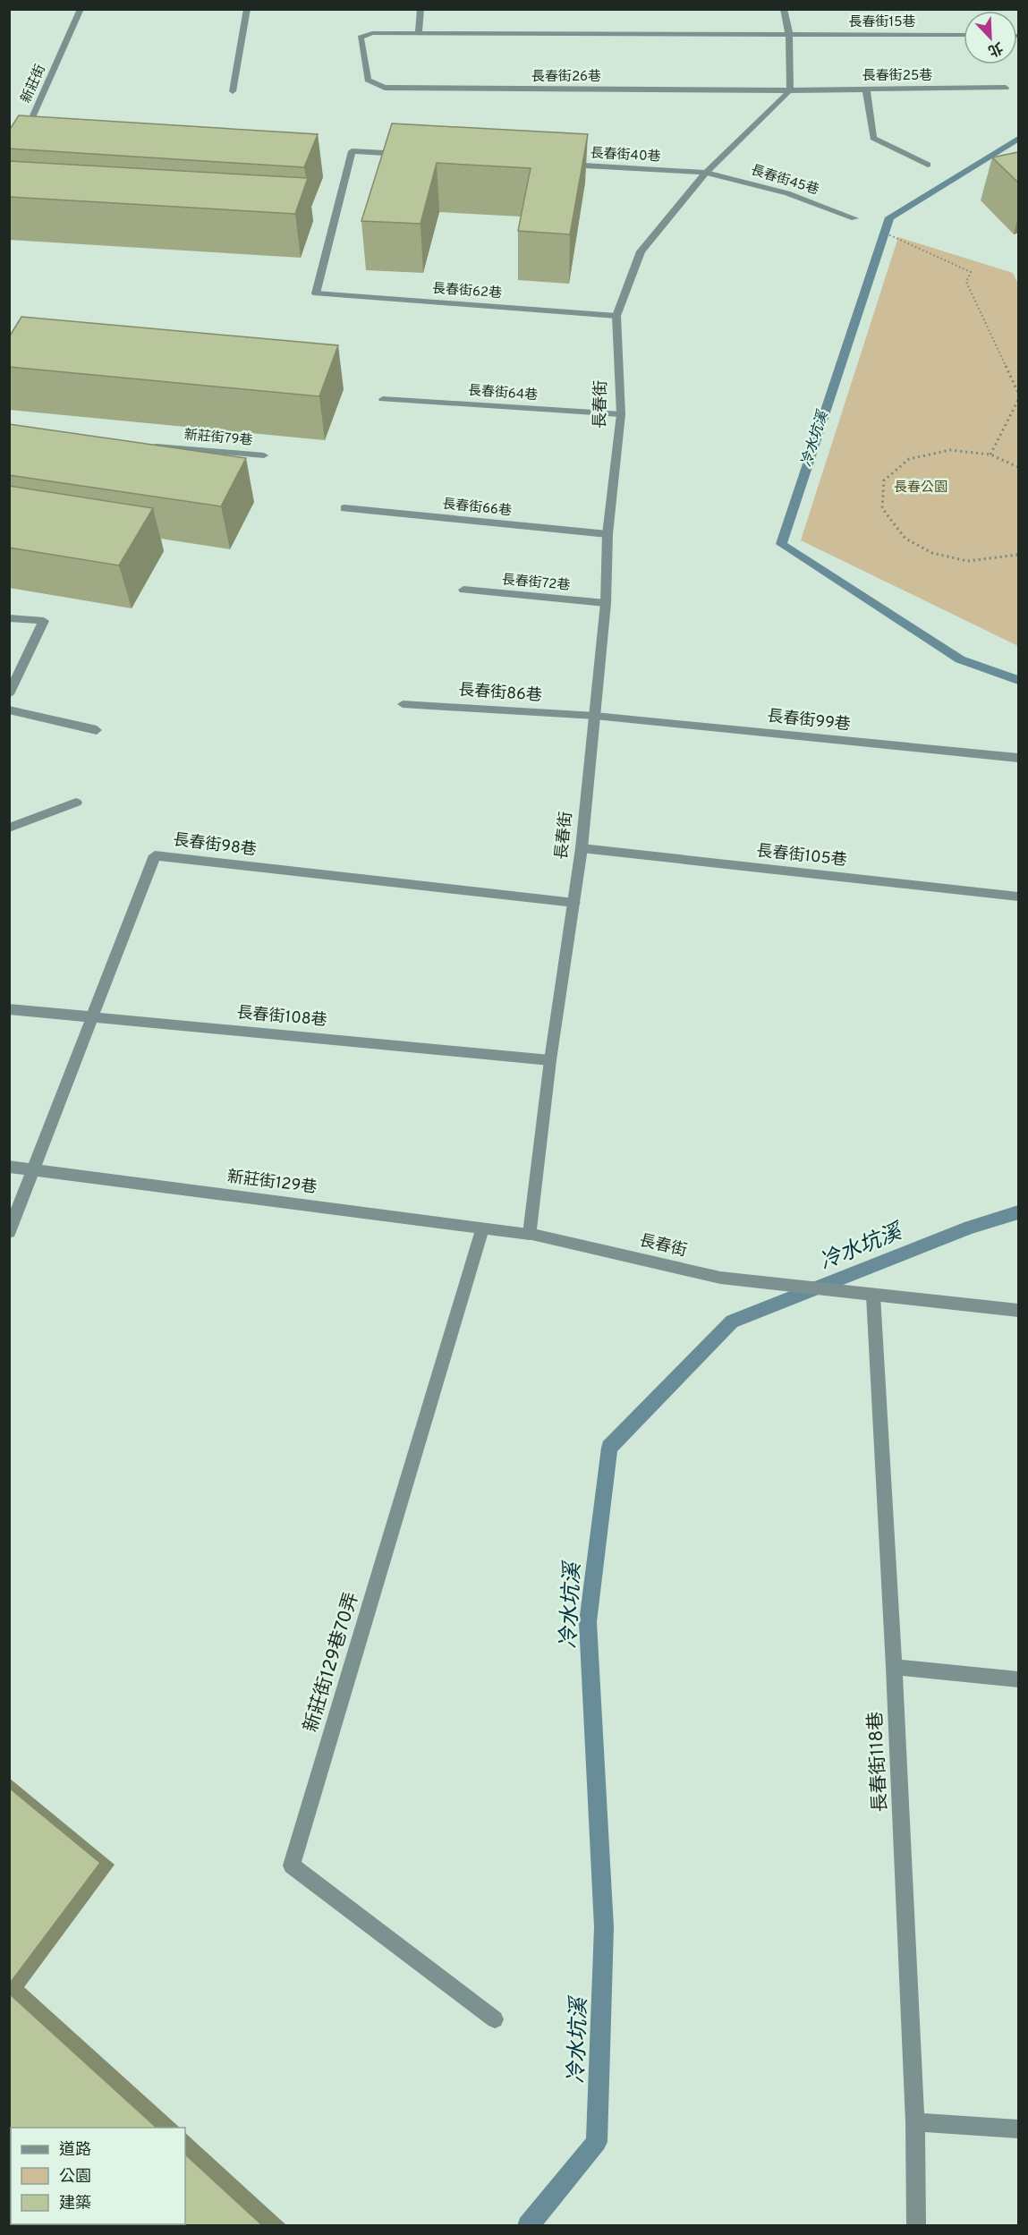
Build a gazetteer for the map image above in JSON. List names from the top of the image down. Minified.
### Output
{"streets":{"street":["長春街15巷","長春街25巷","長春街26巷","新莊街","長春街40巷","長春街45巷","長春街62巷","長春街64巷","長春街","新莊街79巷","長春街66巷","長春街72巷","長春街86巷","長春街99巷","長春街98巷","長春街105巷","長春街108巷","新莊街129巷","新莊街129巷70弄","長春街118巷"]},"crossings":[["長春街15巷","長春街26巷"],["長春街25巷","長春街26巷"],["長春街25巷","長春街"],["長春街26巷","長春街"],["長春街40巷","長春街45巷"],["長春街40巷","長春街"],["長春街45巷","長春街"],["長春街62巷","長春街"],["長春街64巷","長春街"],["長春街","長春街66巷"],["長春街","長春街72巷"],["長春街","長春街86巷"],["長春街","長春街99巷"],["長春街","長春街98巷"],["長春街","長春街105巷"],["長春街","長春街108巷"],["長春街","新莊街129巷"],["長春街","長春街118巷"],["長春街86巷","長春街99巷"],["長春街98巷","長春街108巷"],["長春街98巷","新莊街129巷"],["新莊街129巷","新莊街129巷70弄"]],"water":["冷水坑溪"],"parks":["長春公園"],"legend":["道路","公園","建築"],"north":"bottom right"}
